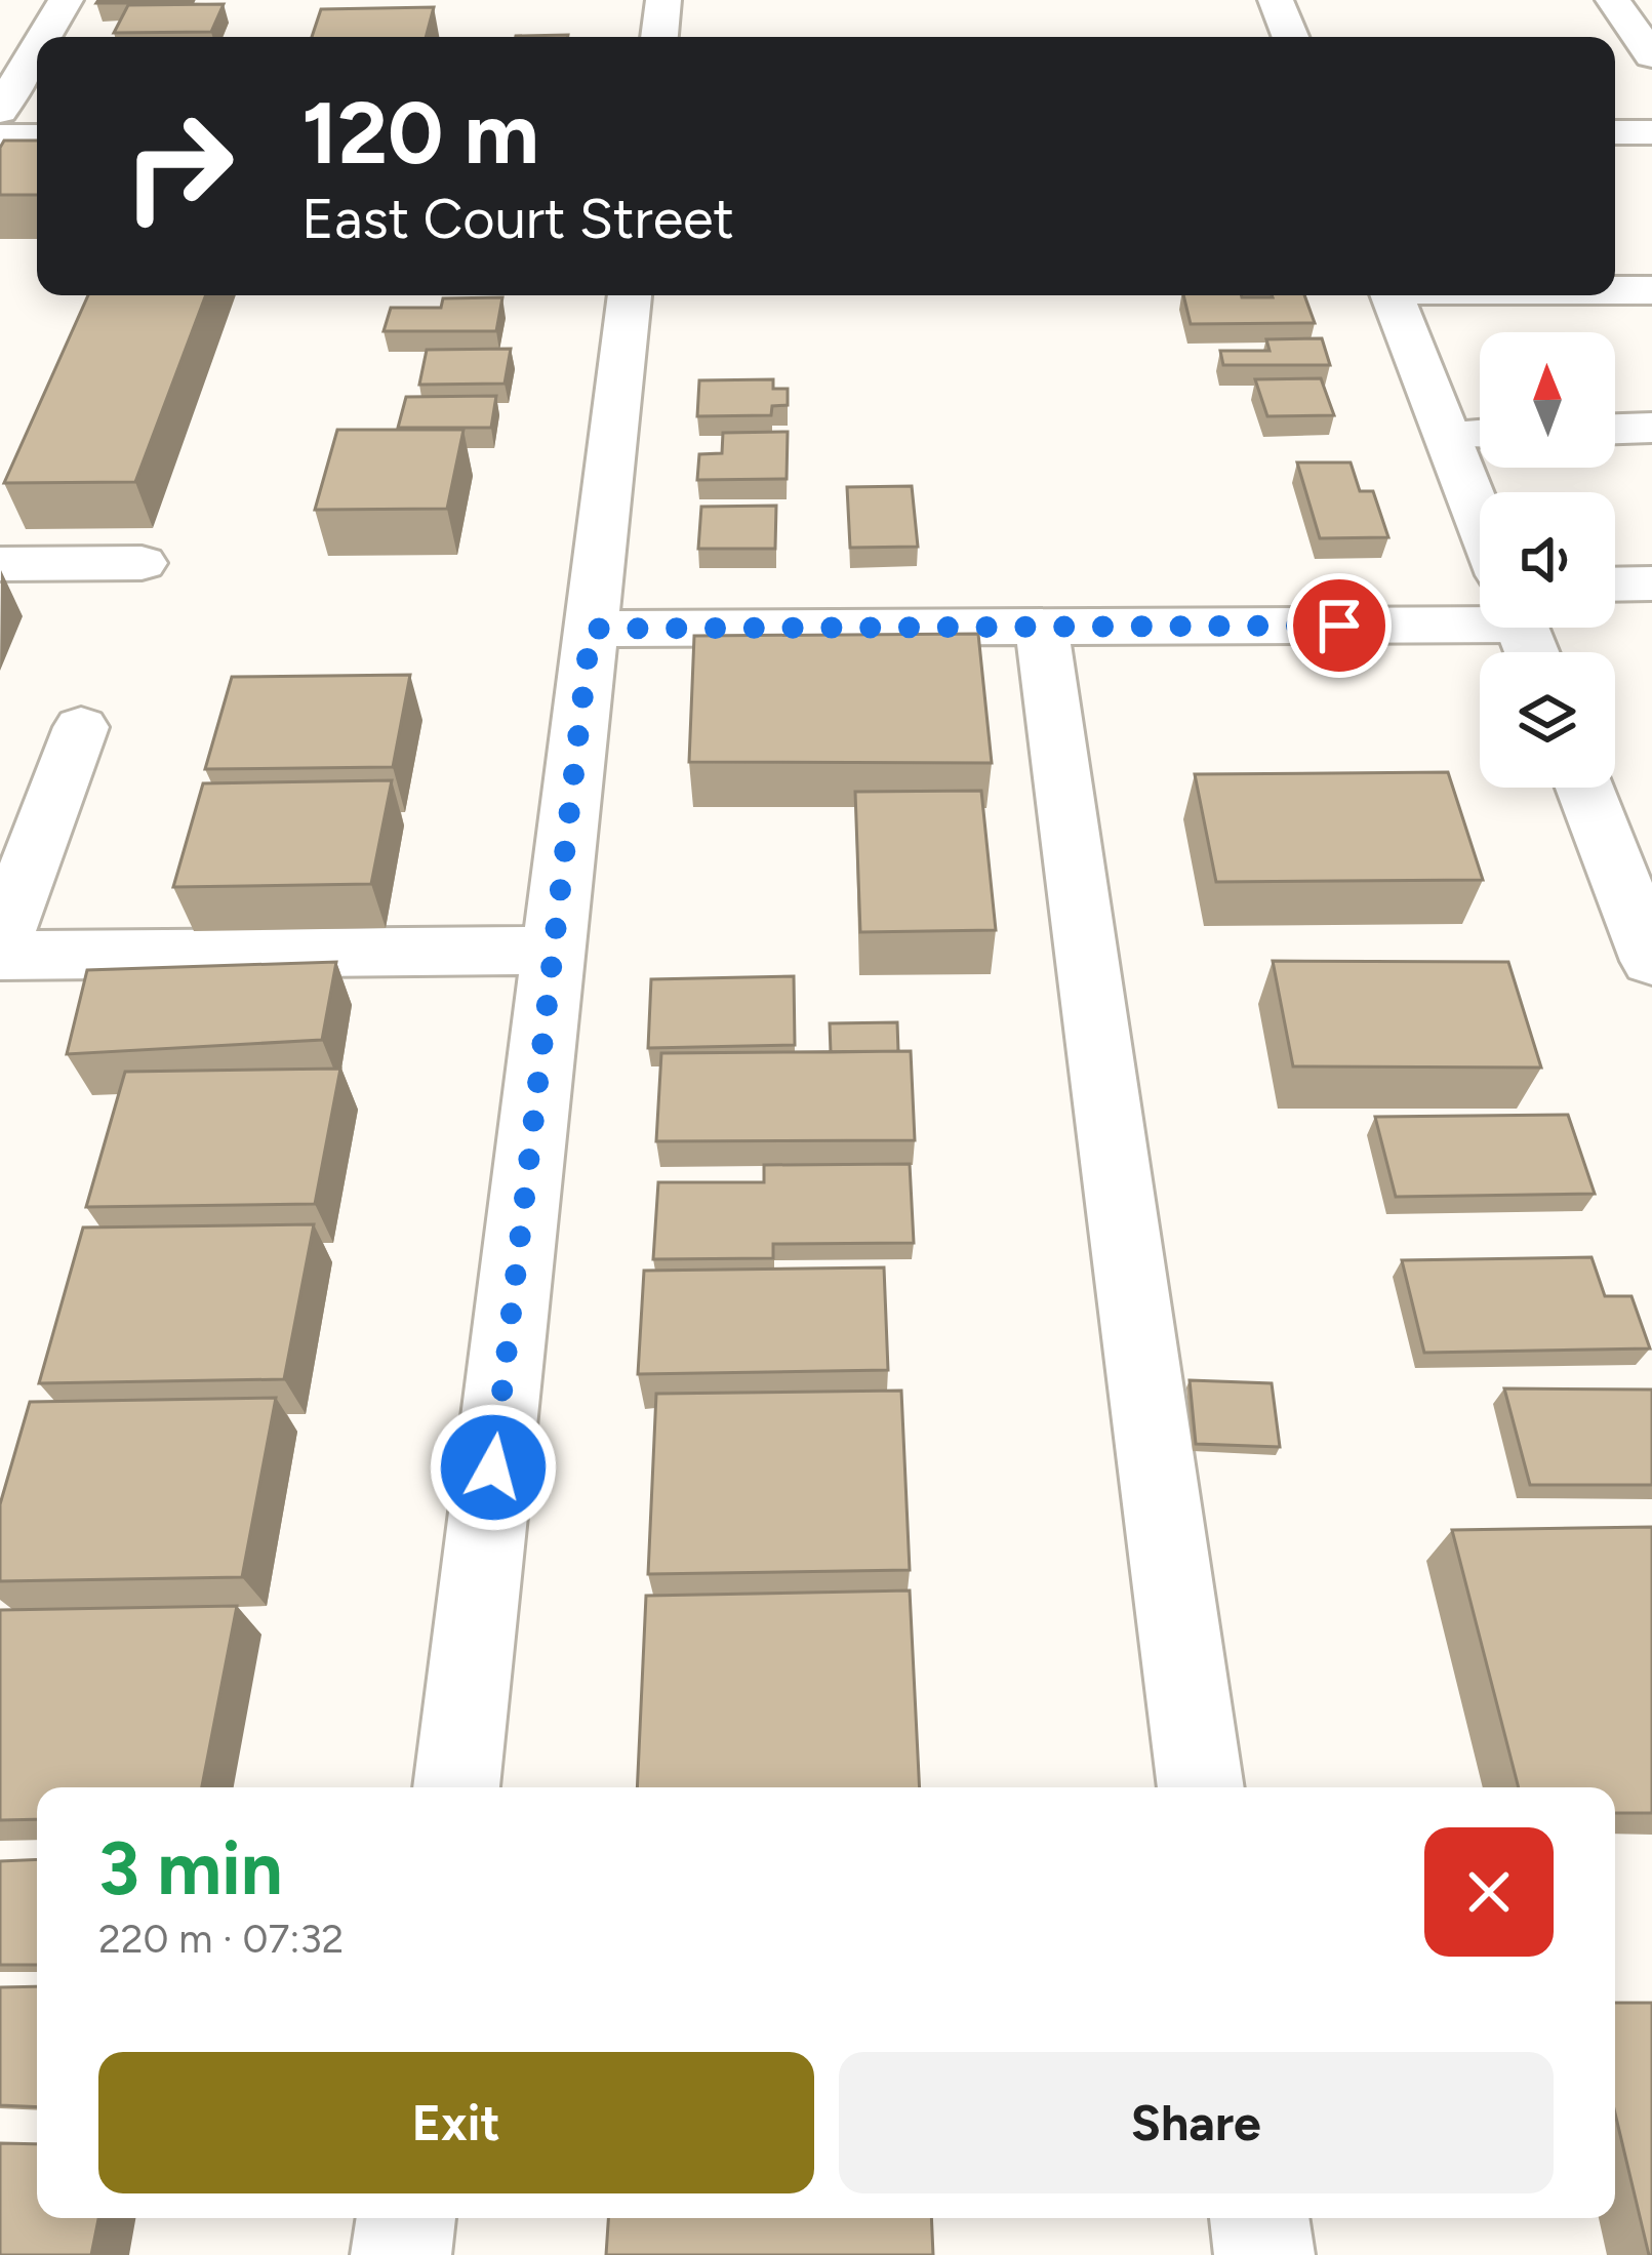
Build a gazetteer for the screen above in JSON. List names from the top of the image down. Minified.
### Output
{"north":"top","page":{"turn":["120 m","East Court Street"],"heading":["3 min","220 m · 07:32"],"buttons":["Exit","Share"]}}
